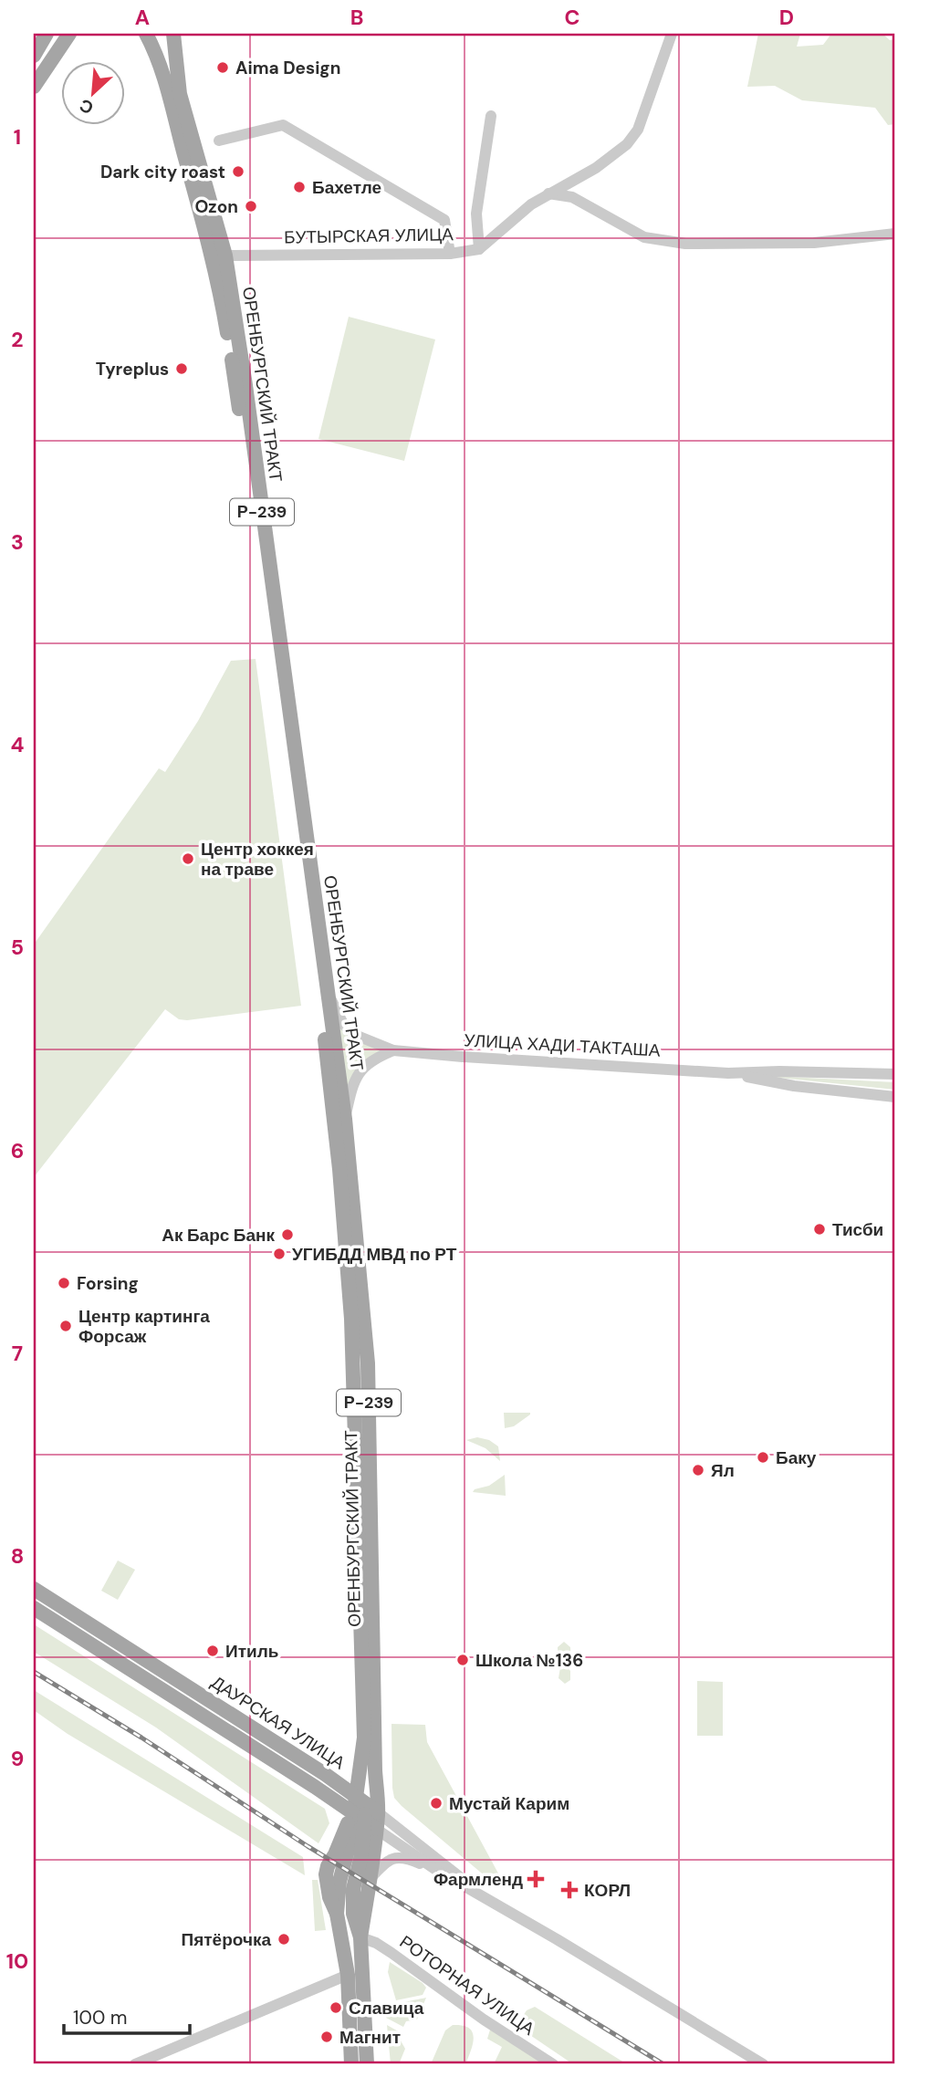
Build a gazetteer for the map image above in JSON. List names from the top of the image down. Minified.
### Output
{"streets":{"main road":["ОРЕНБУРГСКИЙ ТРАКТ","Р-239","ДАУРСКАЯ УЛИЦА"],"street":["БУТЫРСКАЯ УЛИЦА","УЛИЦА ХАДИ ТАКТАША","РОТОРНАЯ УЛИЦА"]},"crossings":[["БУТЫРСКАЯ УЛИЦА","ОРЕНБУРГСКИЙ ТРАКТ"],["ОРЕНБУРГСКИЙ ТРАКТ","УЛИЦА ХАДИ ТАКТАША"],["ОРЕНБУРГСКИЙ ТРАКТ","ДАУРСКАЯ УЛИЦА"]],"places":{"other":["Aima Design","Dark city roast","Бахетле","Ozon","Tyreplus","Центр хоккея на траве","Тисби","Ак Барс Банк","УГИБДД МВД по РТ","Forsing","Центр картинга Форсаж","Баку","Ял","Итиль","Школа №136","Мустай Карим","Пятёрочка","Славица","Магнит"],"health":["Фармленд","КОРЛ"]},"scale_bar":"100 m","north":"bottom left","grid":{"columns":["A","B","C","D"],"rows":["1","2","3","4","5","6","7","8","9","10"]}}
